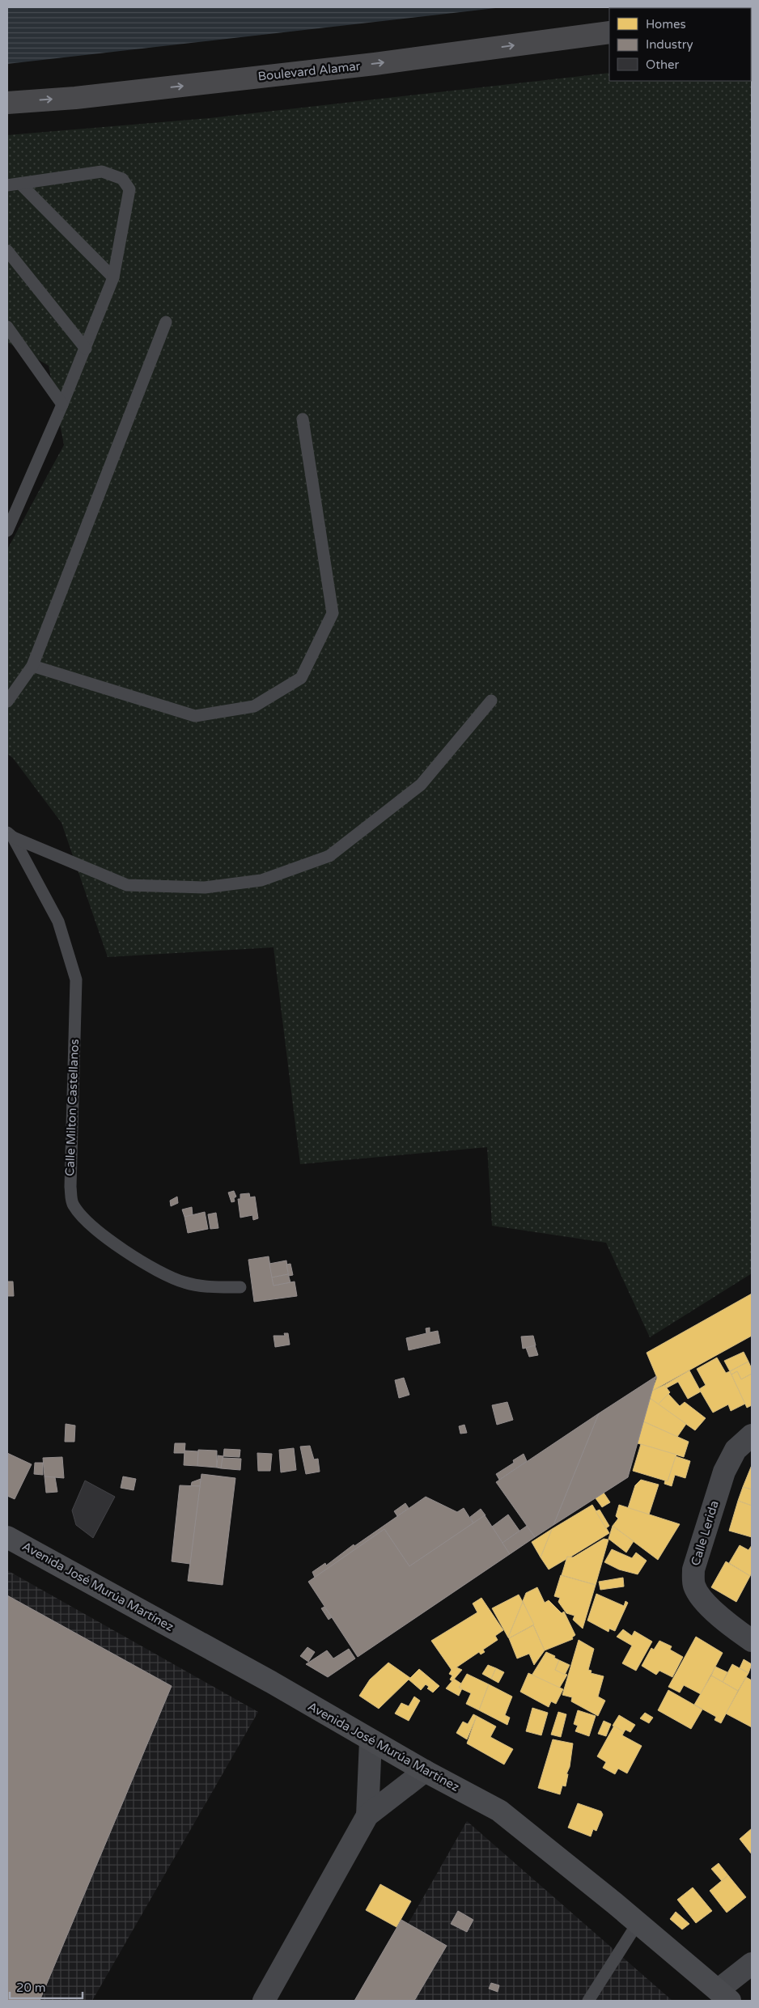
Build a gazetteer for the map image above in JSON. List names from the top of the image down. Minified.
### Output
{"streets":{"highway":["Boulevard Alamar"],"main road":["Avenida José Murúa Martínez"],"street":["Calle Lerida"],"lane":["Calle Milton Castellanos"]},"one_way":["Boulevard Alamar"],"legend":["Homes","Industry","Other"],"scale_bar":"20 m"}
